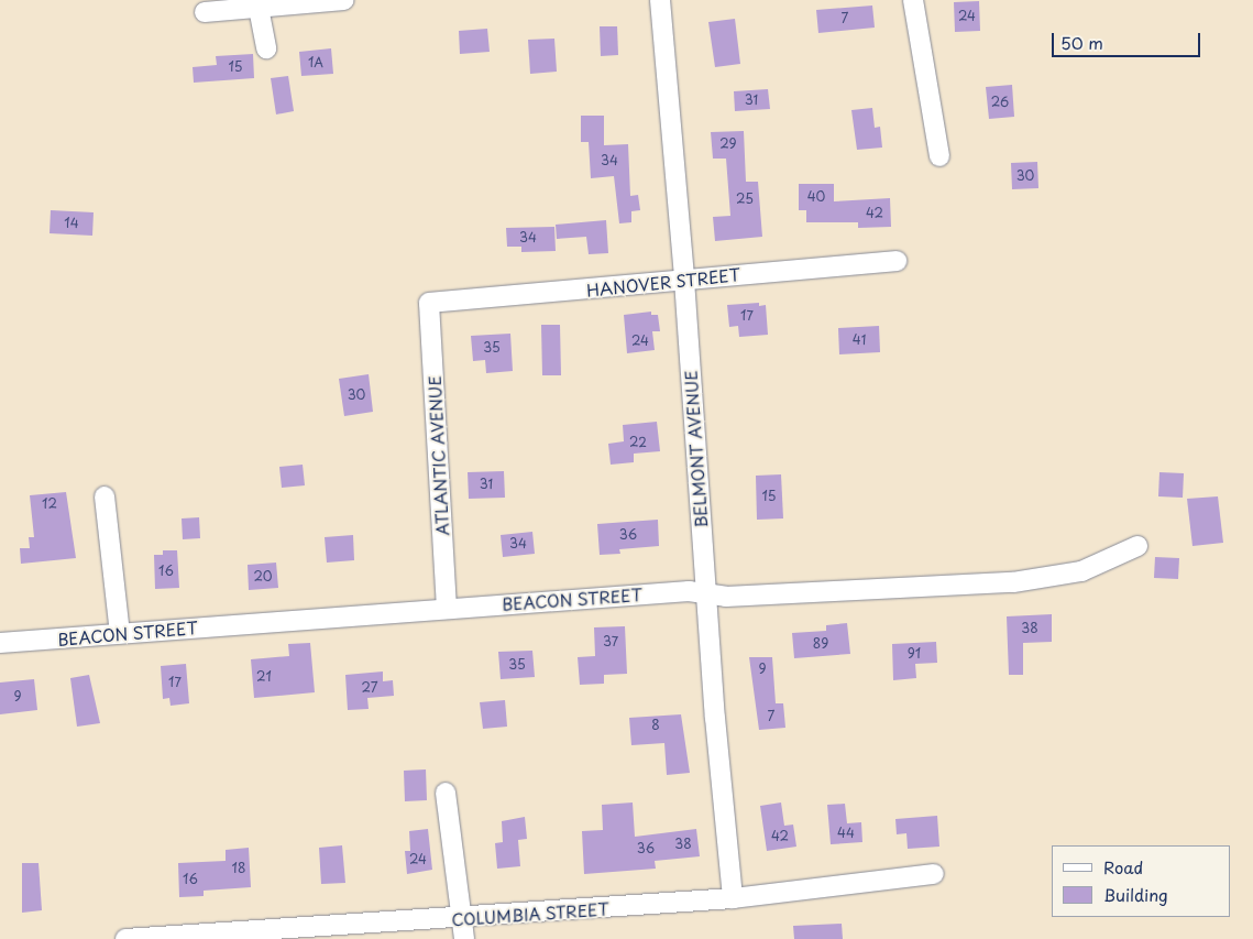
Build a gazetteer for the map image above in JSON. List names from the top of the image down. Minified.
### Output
{"streets":{"street":["HANOVER STREET","BELMONT AVENUE","ATLANTIC AVENUE","BEACON STREET","COLUMBIA STREET"]},"crossings":[["HANOVER STREET","BELMONT AVENUE"],["HANOVER STREET","ATLANTIC AVENUE"],["BELMONT AVENUE","BEACON STREET"],["BELMONT AVENUE","COLUMBIA STREET"],["ATLANTIC AVENUE","BEACON STREET"]],"house_numbers":["24","7","1A","15","31","26","29","34","30","40","25","42","14","34","17","41","24","35","30","22","31","15","12","36","34","16","20","38","37","89","91","35","9","21","17","27","9","7","8","44","42","38","36","24","18","16"],"legend":["Road","Building"],"scale_bar":"50 m"}
